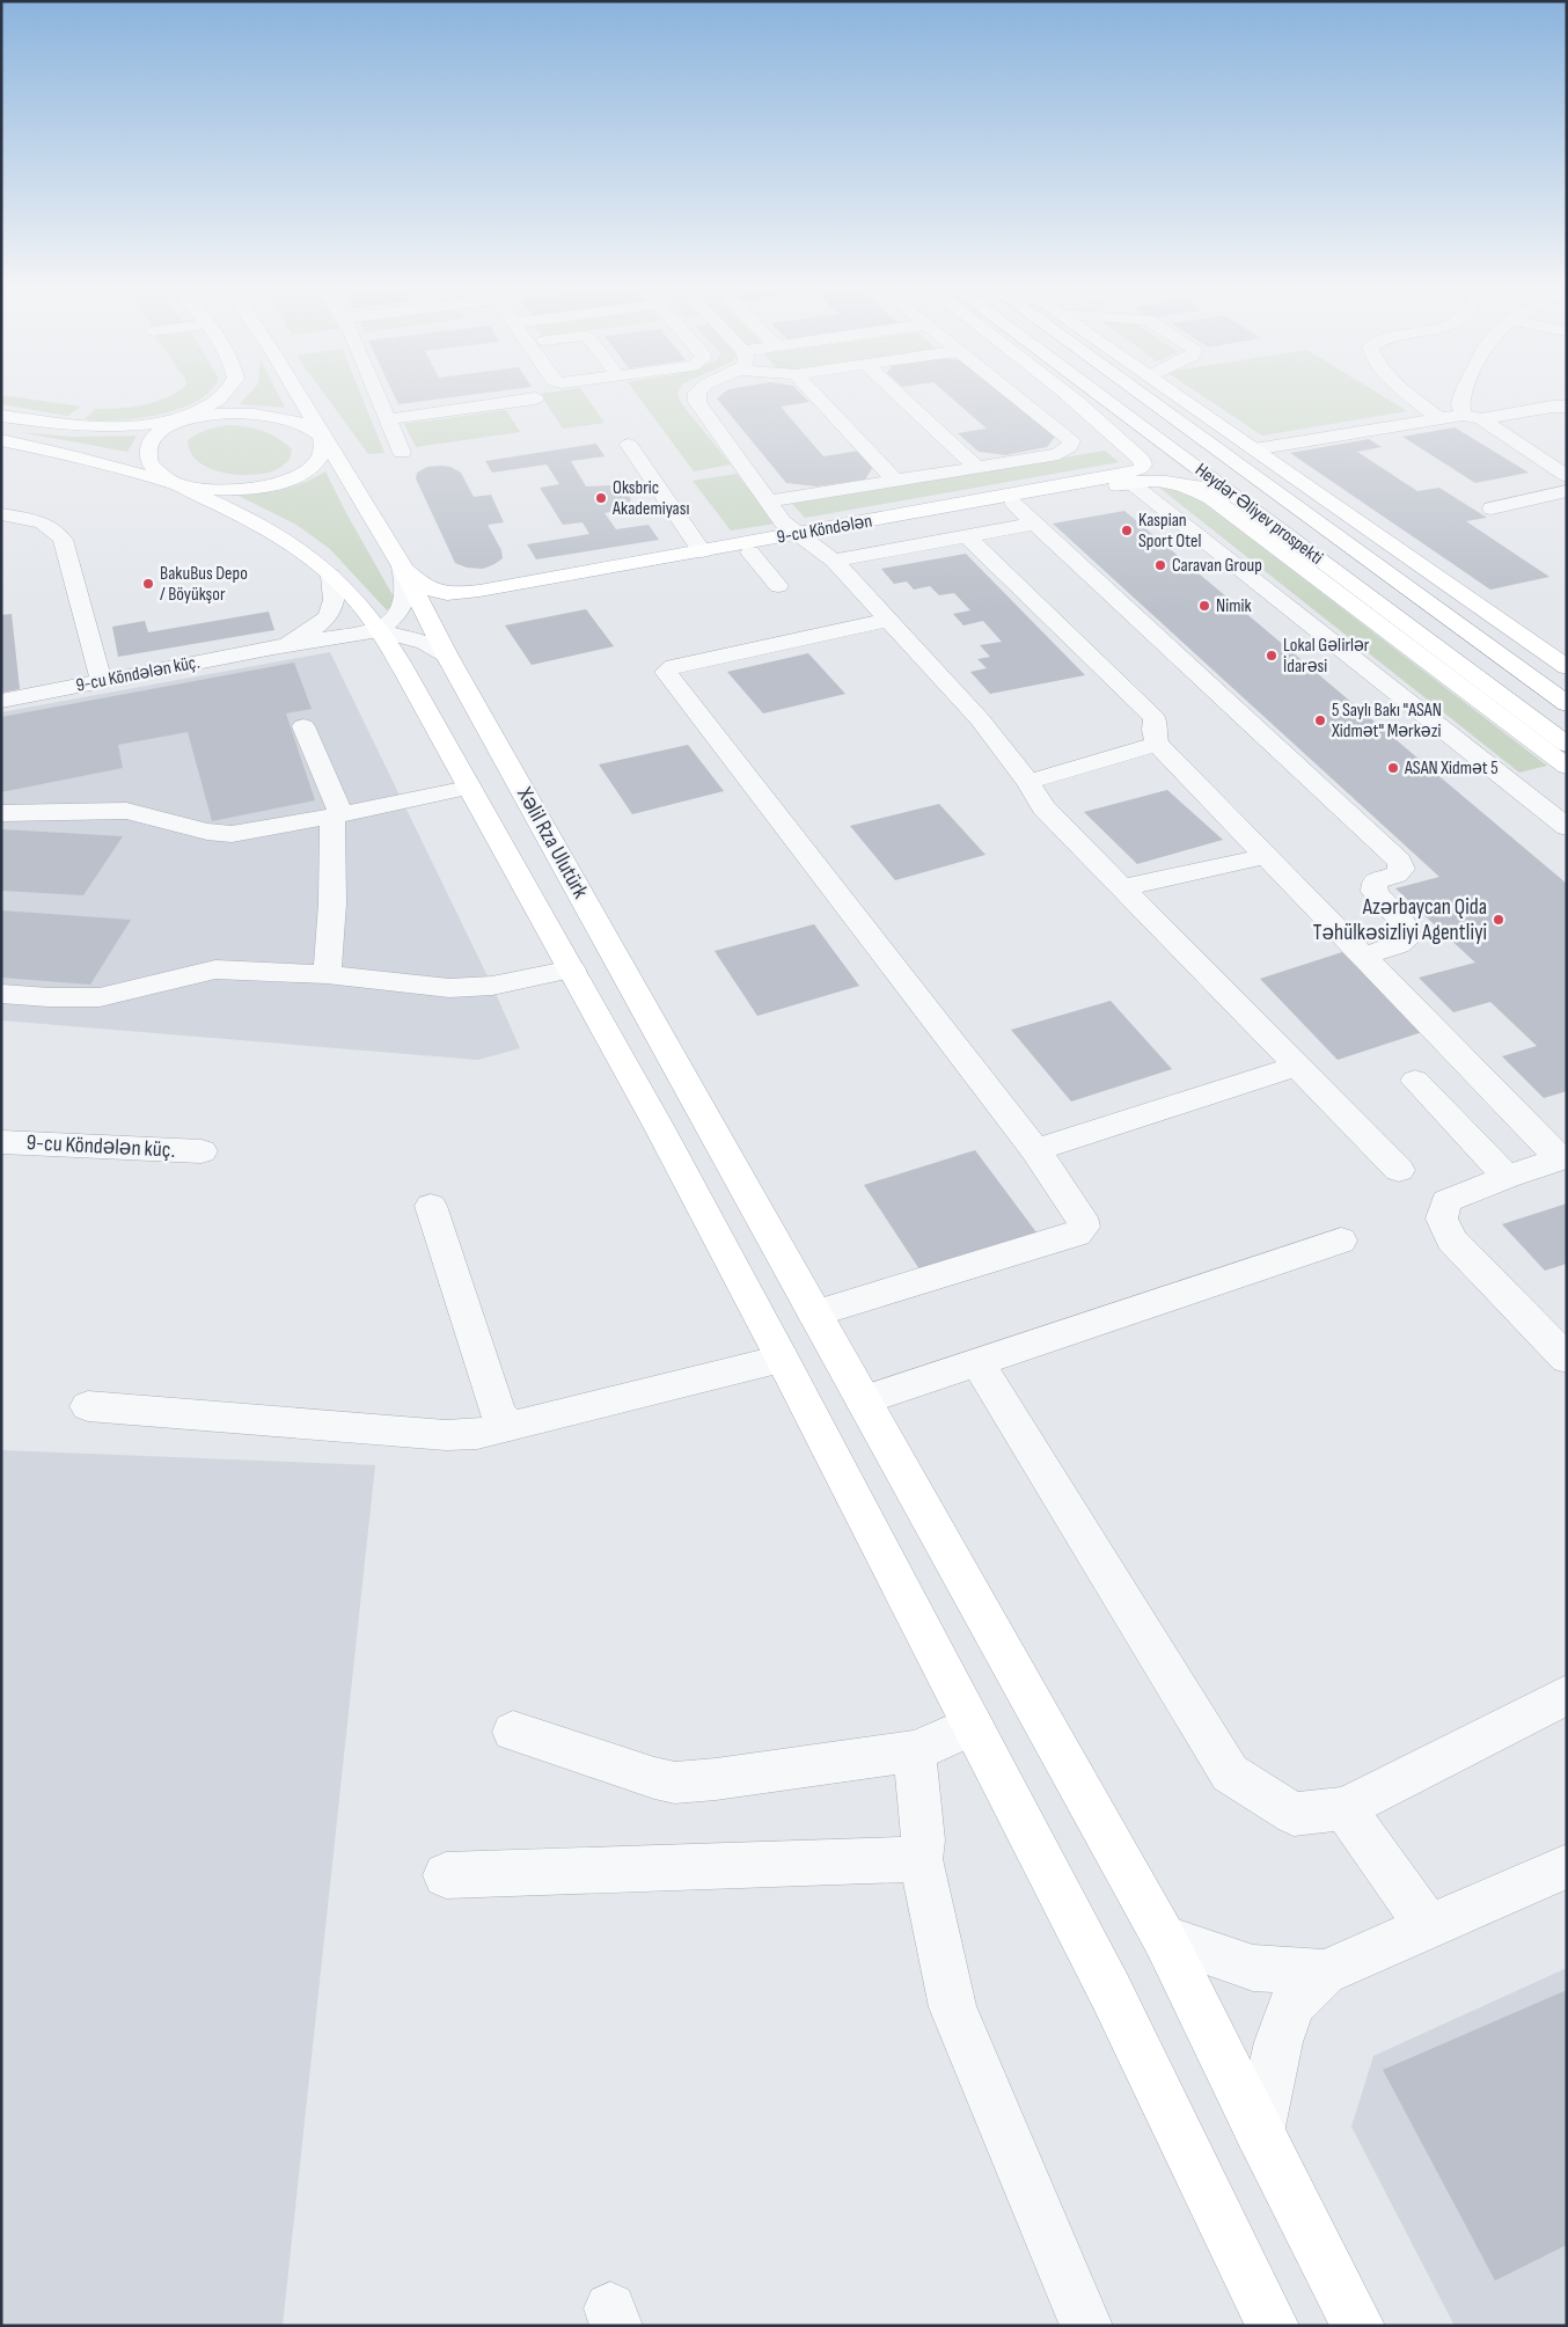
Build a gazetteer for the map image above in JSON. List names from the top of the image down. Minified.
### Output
{"streets":{"main road":["Heydər Əliyev prospekti","9-cu Köndələn","Xəlil Rza Ulutürk"],"street":["9-cu Köndələn küç."]},"crossings":[["9-cu Köndələn","Xəlil Rza Ulutürk"],["9-cu Köndələn küç.","Xəlil Rza Ulutürk"]],"places":["Oksbric Akademiyası","Kaspian Sport Otel","Caravan Group","BakuBus Depo / Böyükşor","Nimik","Lokal Gəlirlər İdarəsi","5 Saylı Bakı \"ASAN Xidmət\" Mərkəzi","ASAN Xidmət 5","Azərbaycan Qida Təhülkəsizliyi Agentliyi"]}
